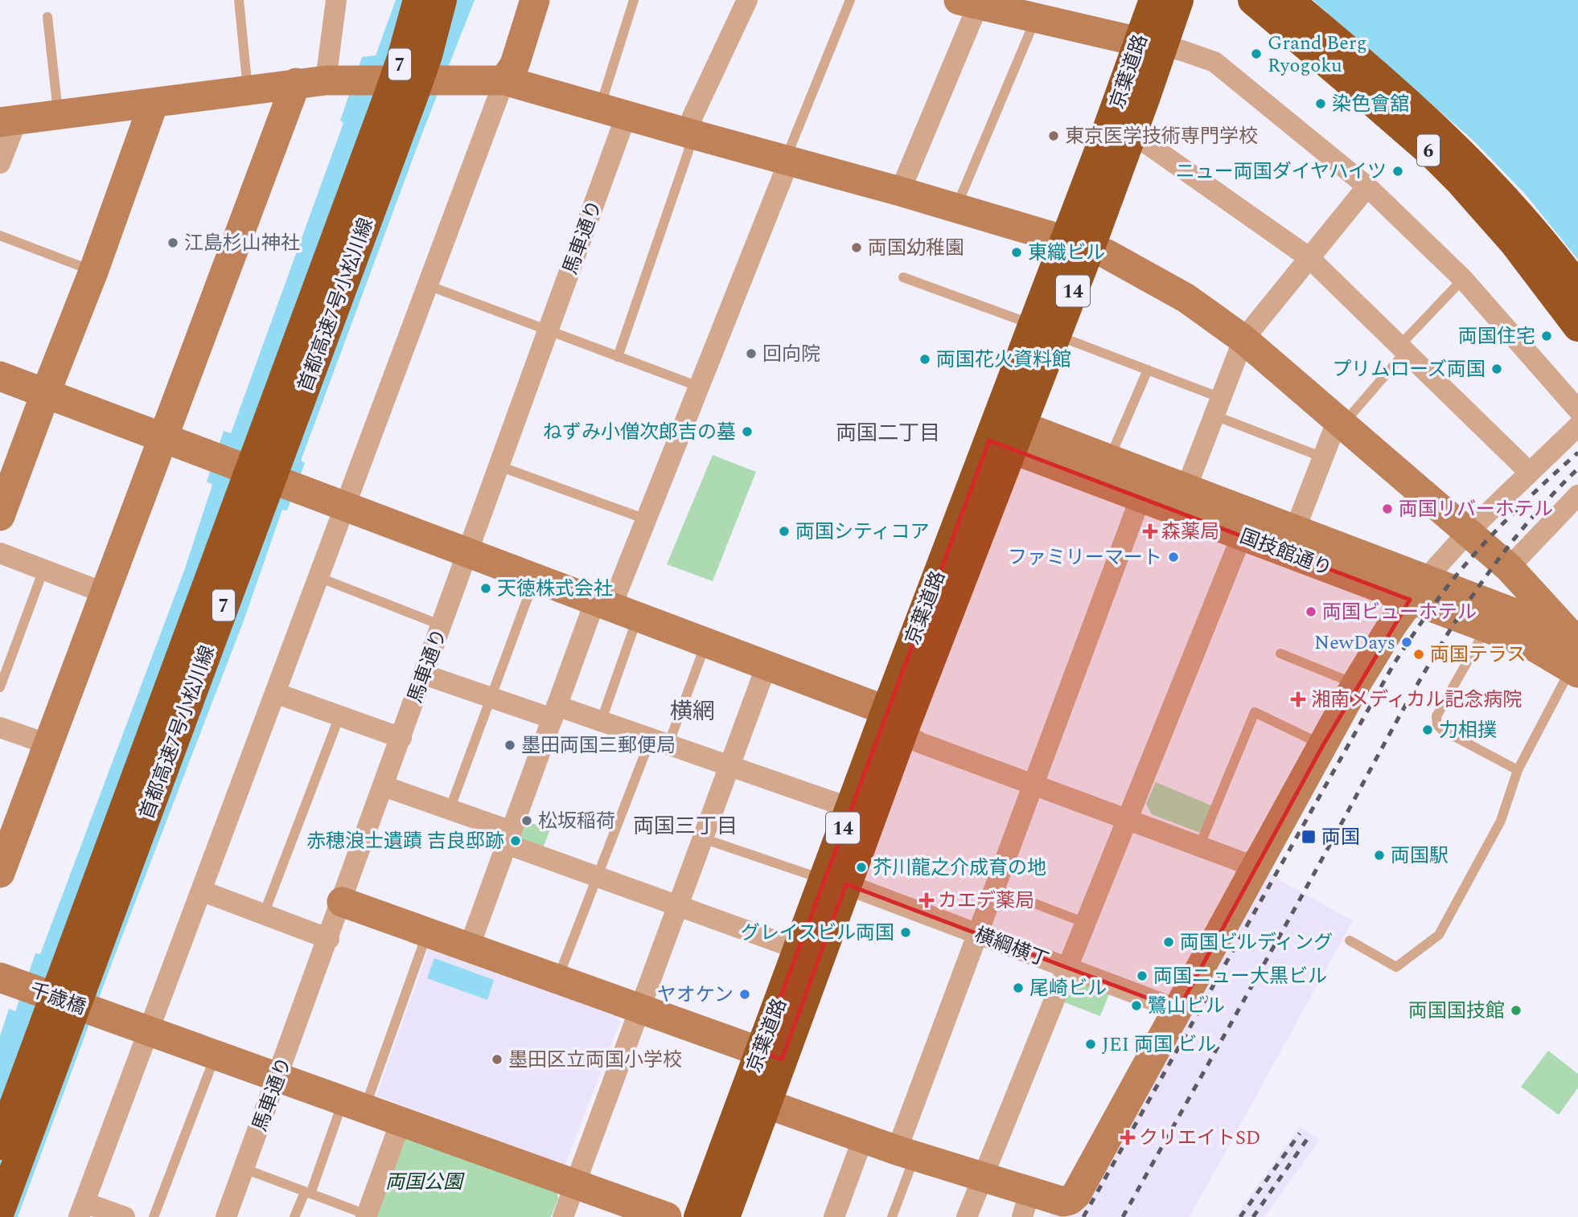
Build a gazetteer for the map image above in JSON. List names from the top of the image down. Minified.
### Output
{"streets":{"highway":["7","京葉道路","6","14","首都高速7号小松川線"],"street":["馬車通り","国技館通り","横綱横丁","千歳橋"]},"crossings":[["京葉道路","国技館通り"],["京葉道路","横綱横丁"],["馬車通り","千歳橋"]],"districts":["両国二丁目","横網","両国三丁目"],"parks":["両国公園"],"places":{"other":["Grand Berg Ryogoku","染色會舘","東京医学技術専門学校","ニュー両国ダイヤハイツ","江島杉山神社","両国幼稚園","東織ビル","両国住宅","回向院","両国花火資料館","プリムローズ両国","ねずみ小僧次郎吉の墓","両国リバーホテル","両国シティコア","ファミリーマート","天徳株式会社","両国ビューホテル","NewDays","両国テラス","力相撲","墨田両国三郵便局","松坂稲荷","赤穂浪士遺蹟 吉良邸跡","両国駅","芥川龍之介成育の地","グレイスビル両国","両国ビルディング","両国ニュー大黒ビル","尾崎ビル","ヤオケン","鷺山ビル","両国国技館","JEI 両国 ビル","墨田区立両国小学校"],"health":["森薬局","湘南メディカル記念病院","カエデ薬局","クリエイトSD"],"transit":["両国"]}}
